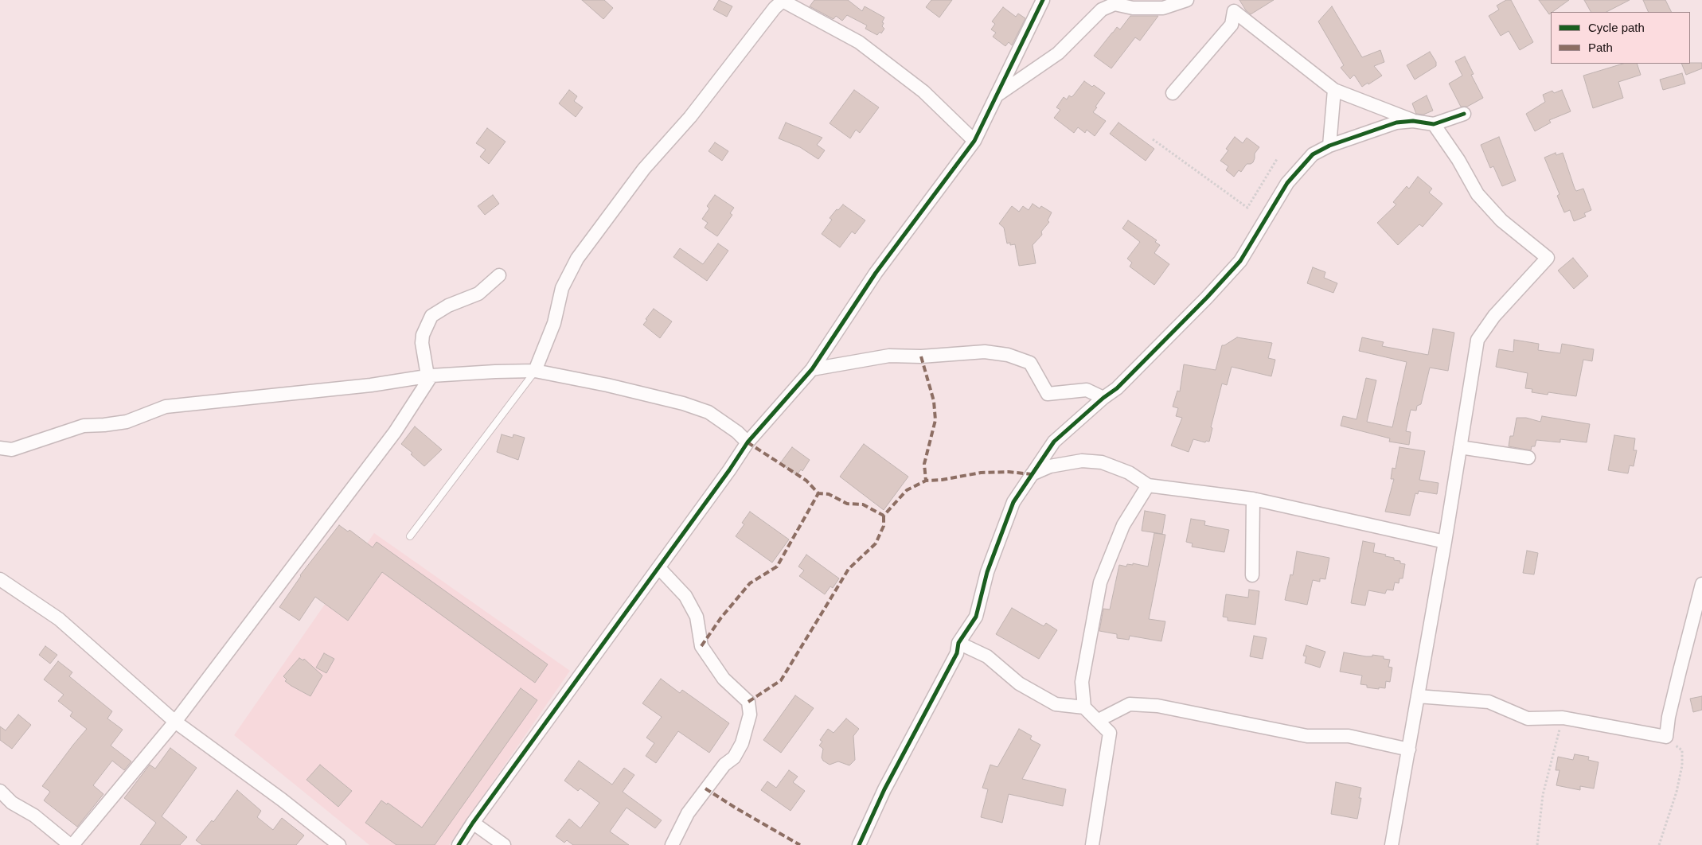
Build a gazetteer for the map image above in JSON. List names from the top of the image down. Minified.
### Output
{"legend":["Cycle path","Path"]}
